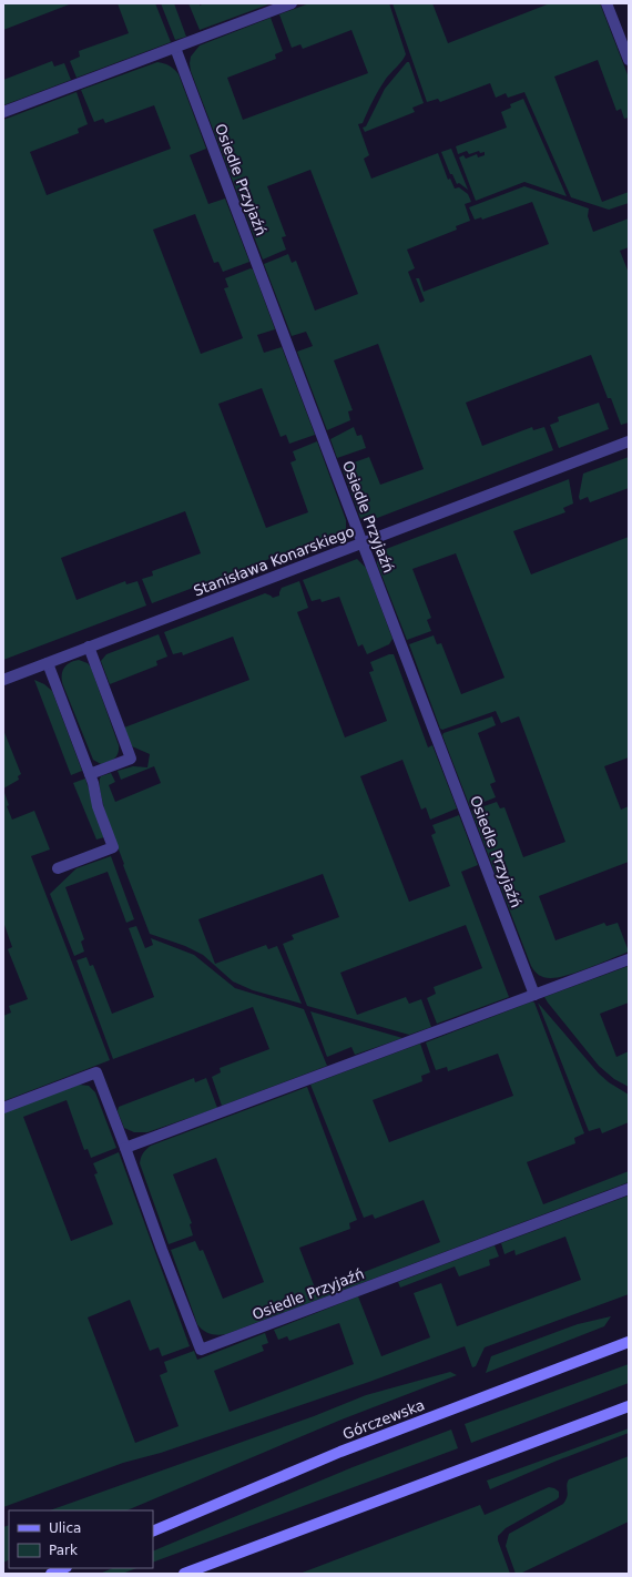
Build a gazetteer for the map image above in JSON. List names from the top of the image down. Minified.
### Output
{"streets":{"main road":["Górczewska"],"street":["Osiedle Przyjaźń","Stanisława Konarskiego"]},"crossings":[["Osiedle Przyjaźń","Stanisława Konarskiego"]],"legend":["Ulica","Park"]}
